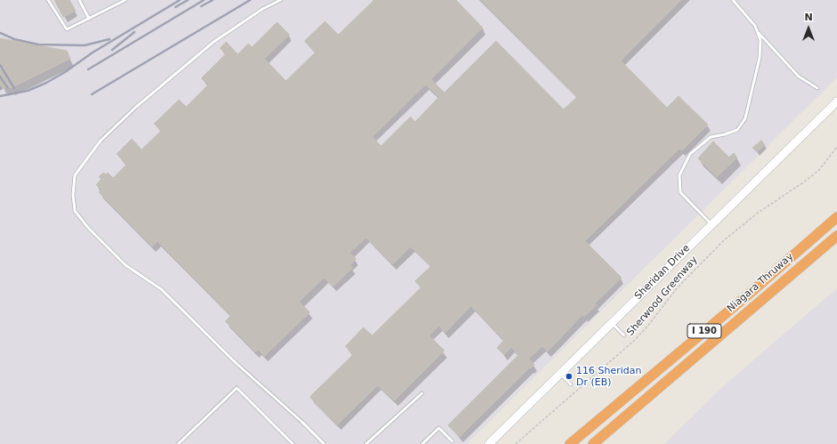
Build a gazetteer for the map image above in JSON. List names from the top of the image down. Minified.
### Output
{"streets":{"highway":["Niagara Thruway","I 190"],"main road":["Sheridan Drive"],"path":["Sherwood Greenway"]},"places":["116 Sheridan Dr (EB)"],"north":"top"}
